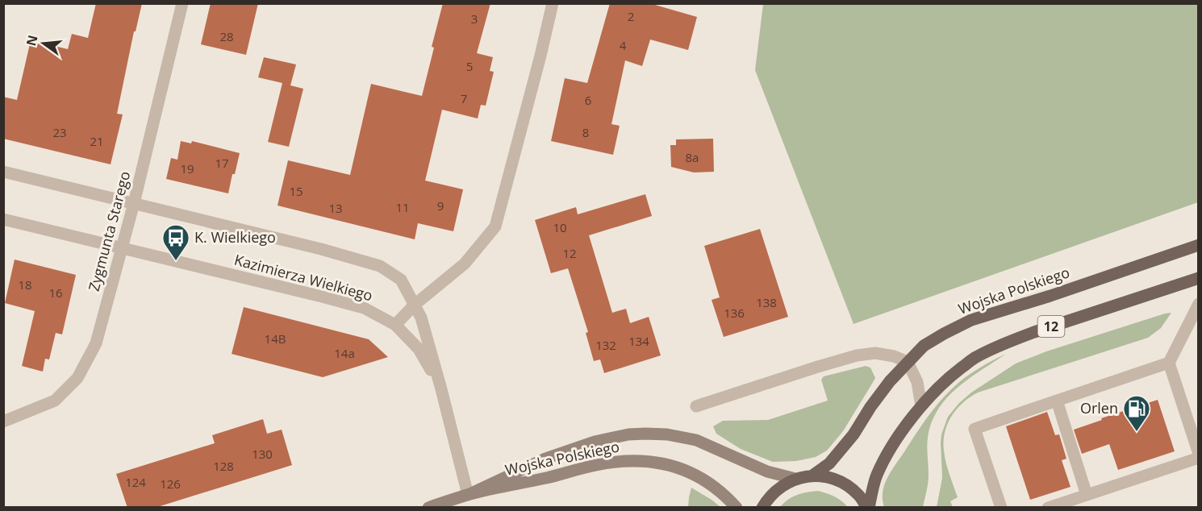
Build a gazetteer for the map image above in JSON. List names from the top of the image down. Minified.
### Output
{"streets":{"main road":["Wojska Polskiego","12"],"street":["Zygmunta Starego","Kazimierza Wielkiego"]},"crossings":[["Zygmunta Starego","Kazimierza Wielkiego"],["Kazimierza Wielkiego","Wojska Polskiego"],["Wojska Polskiego","12"]],"places":{"bus stop":["K. Wielkiego"],"fuel station":["Orlen"]},"house_numbers":["2","3","28","4","5","7","6","23","8","21","8a","17","19","15","9","11","13","10","12","18","16","138","136","14B","134","132","14a","130","128","124","126"],"north":"left"}
